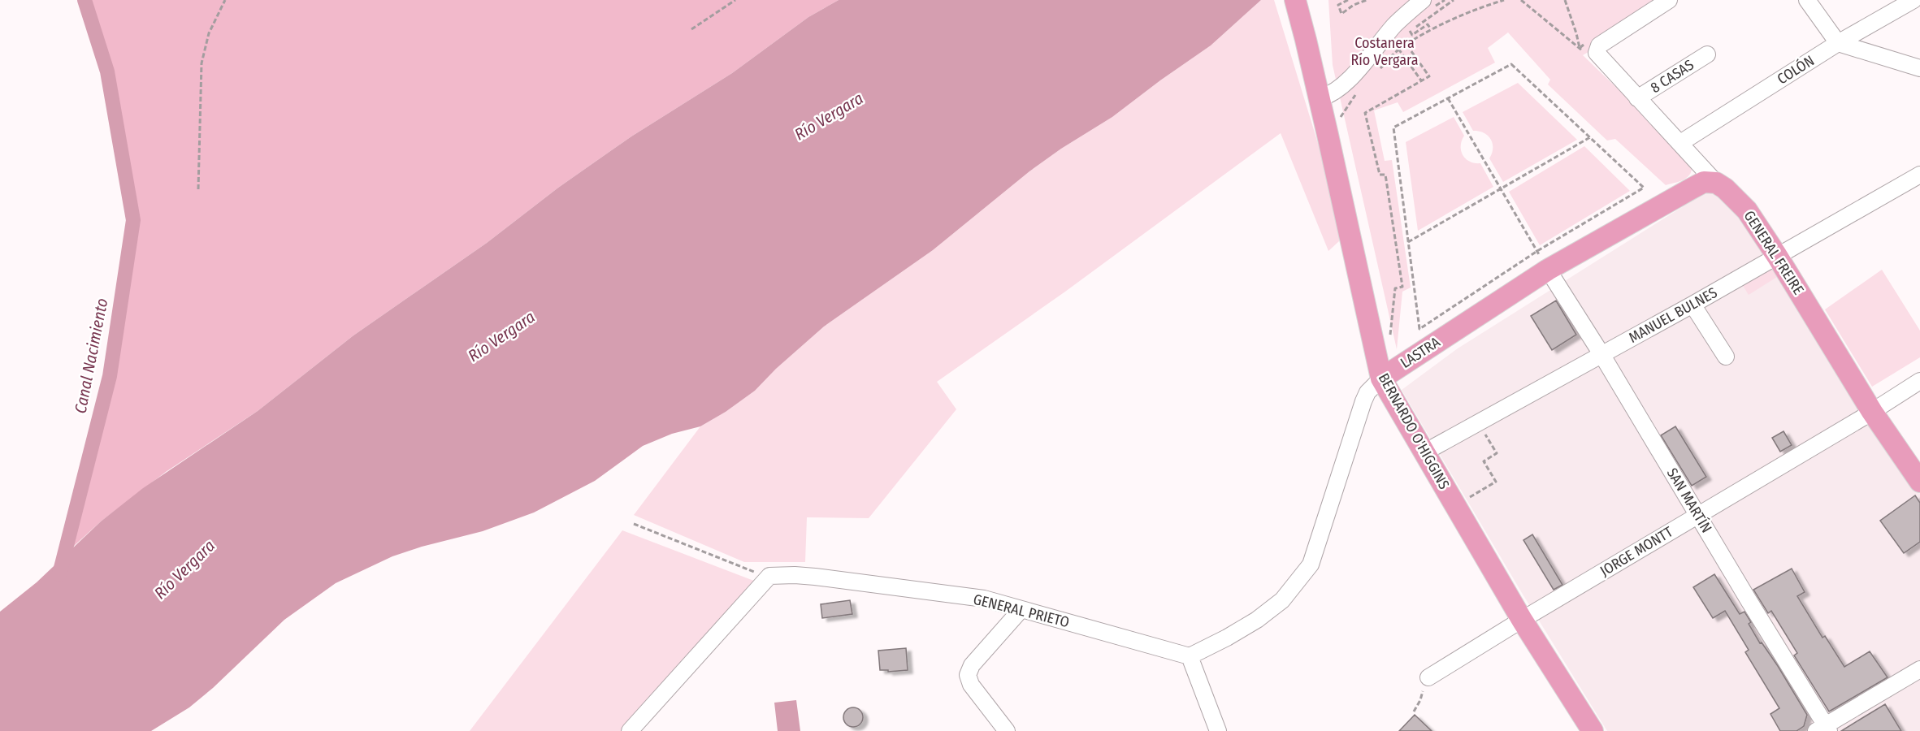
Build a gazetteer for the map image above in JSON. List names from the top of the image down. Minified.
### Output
{"streets":{"main road":["GENERAL FREIRE","LASTRA","BERNARDO O'HIGGINS"],"street":["COLÓN","8 CASAS","MANUEL BULNES","SAN MARTÍN","JORGE MONTT","GENERAL PRIETO"]},"crossings":[["COLÓN","GENERAL FREIRE"],["8 CASAS","GENERAL FREIRE"],["GENERAL FREIRE","MANUEL BULNES"],["GENERAL FREIRE","LASTRA"],["GENERAL FREIRE","JORGE MONTT"],["MANUEL BULNES","BERNARDO O'HIGGINS"],["MANUEL BULNES","SAN MARTÍN"],["LASTRA","BERNARDO O'HIGGINS"],["LASTRA","SAN MARTÍN"],["LASTRA","GENERAL PRIETO"],["BERNARDO O'HIGGINS","JORGE MONTT"],["SAN MARTÍN","JORGE MONTT"]],"water":["Río Vergara","Canal Nacimiento"],"parks":["Costanera Río Vergara"]}
